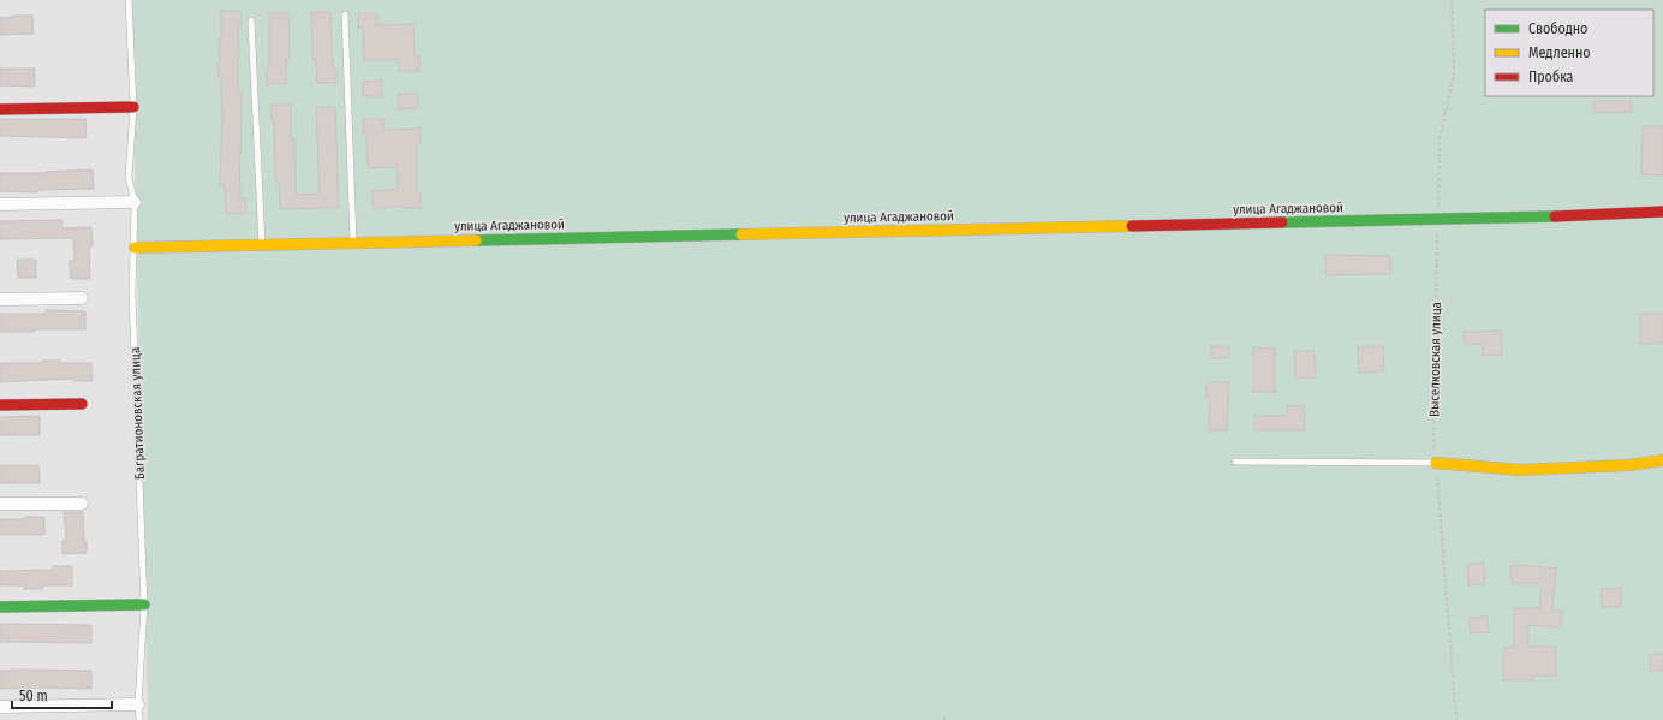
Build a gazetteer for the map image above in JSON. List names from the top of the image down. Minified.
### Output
{"streets":{"street":["улица Агаджановой"],"lane":["Багратионовская улица"],"path":["Выселковская улица"]},"crossings":[["улица Агаджановой","Выселковская улица"],["улица Агаджановой","Багратионовская улица"]],"legend":["Свободно","Медленно","Пробка"],"scale_bar":"50 m"}
